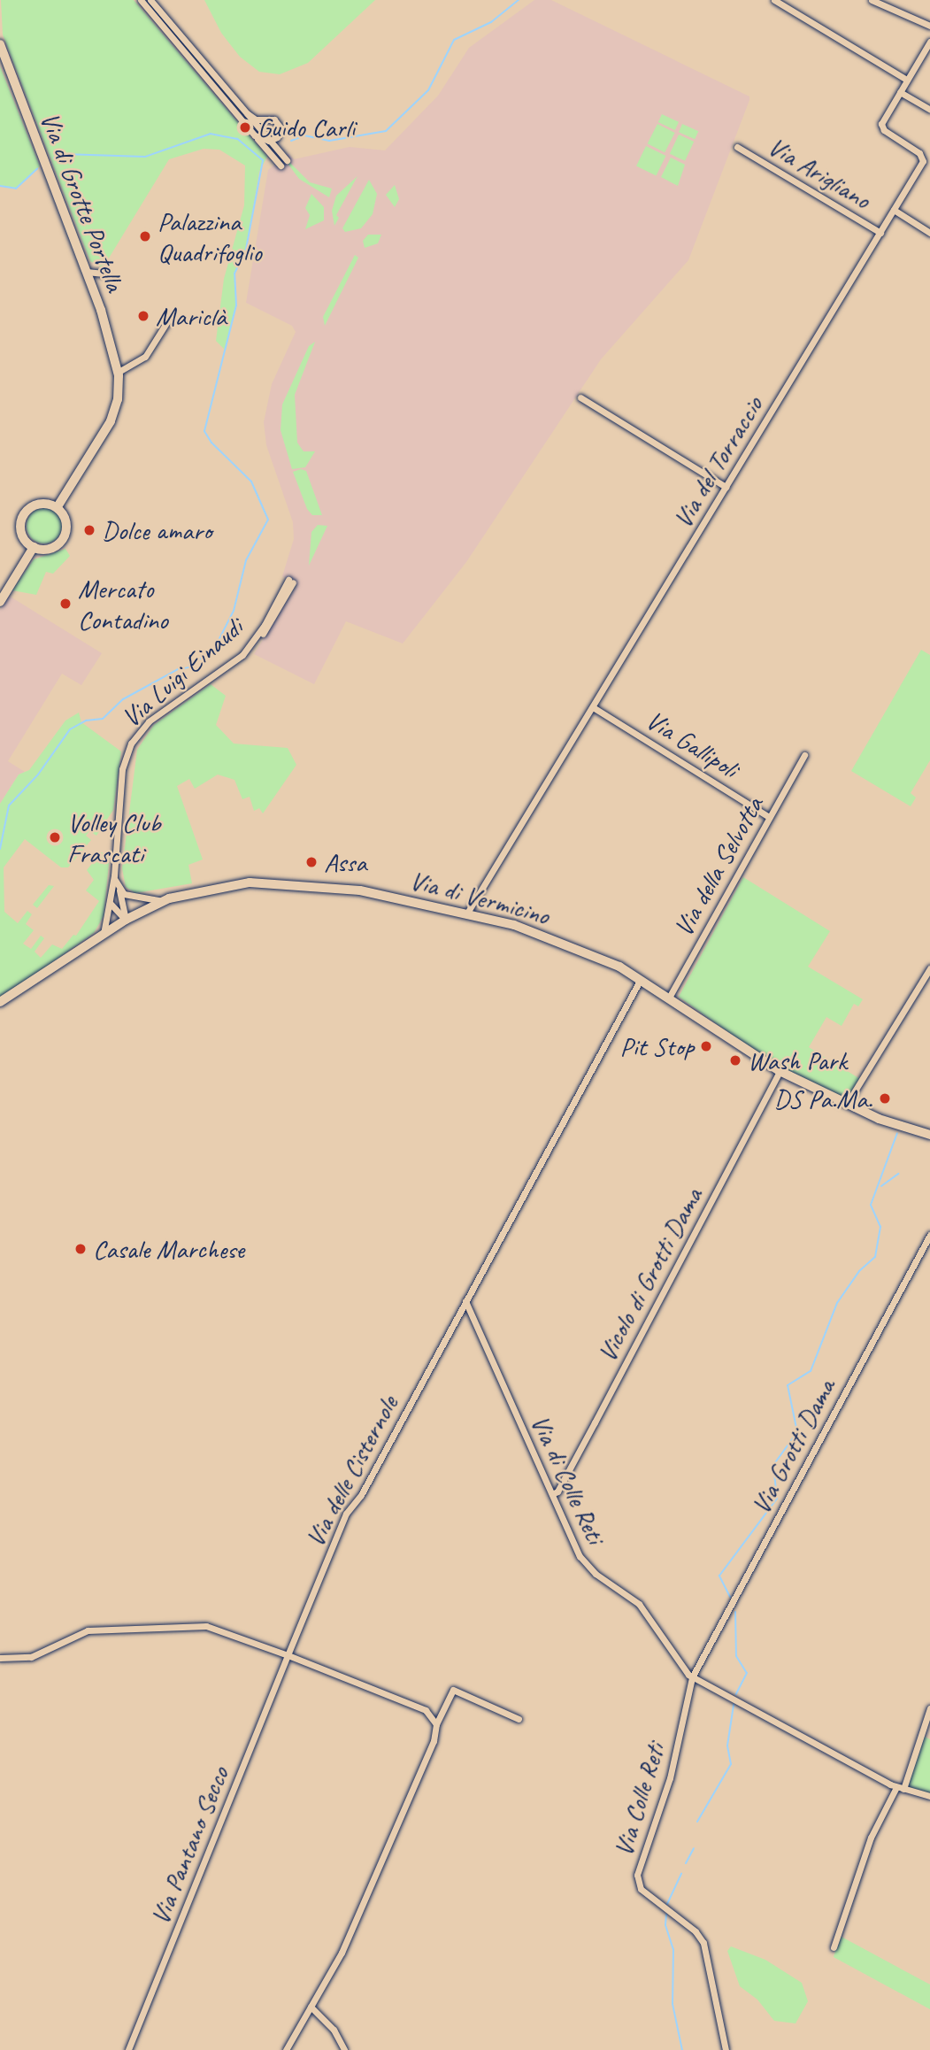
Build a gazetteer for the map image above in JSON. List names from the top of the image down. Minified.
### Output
{"streets":{"main road":["Via di Grotte Portella","Via di Vermicino"],"street":["Via Arigliano","Via del Torraccio","Via Luigi Einaudi","Via Gallipoli","Via della Selvotta","Vicolo di Grotti Dama","Via Grotti Dama","Via delle Cisternole","Via di Colle Reti","Via Colle Reti","Via Pantano Secco"]},"crossings":[["Via Arigliano","Via del Torraccio"],["Via del Torraccio","Via Gallipoli"],["Via del Torraccio","Via di Vermicino"],["Via Luigi Einaudi","Via di Vermicino"],["Via Gallipoli","Via della Selvotta"],["Via della Selvotta","Via di Vermicino"],["Via di Vermicino","Vicolo di Grotti Dama"],["Via di Vermicino","Via delle Cisternole"],["Vicolo di Grotti Dama","Via di Colle Reti"],["Via Grotti Dama","Via di Colle Reti"],["Via Grotti Dama","Via Colle Reti"],["Via delle Cisternole","Via di Colle Reti"],["Via delle Cisternole","Via Pantano Secco"],["Via di Colle Reti","Via Colle Reti"]],"places":["Guido Carli","Palazzina Quadrifoglio","Mariclà","Dolce amaro","Mercato Contadino","Volley Club Frascati","Assa","Pit Stop","Wash Park","DS Pa.Ma.","Casale Marchese"]}
